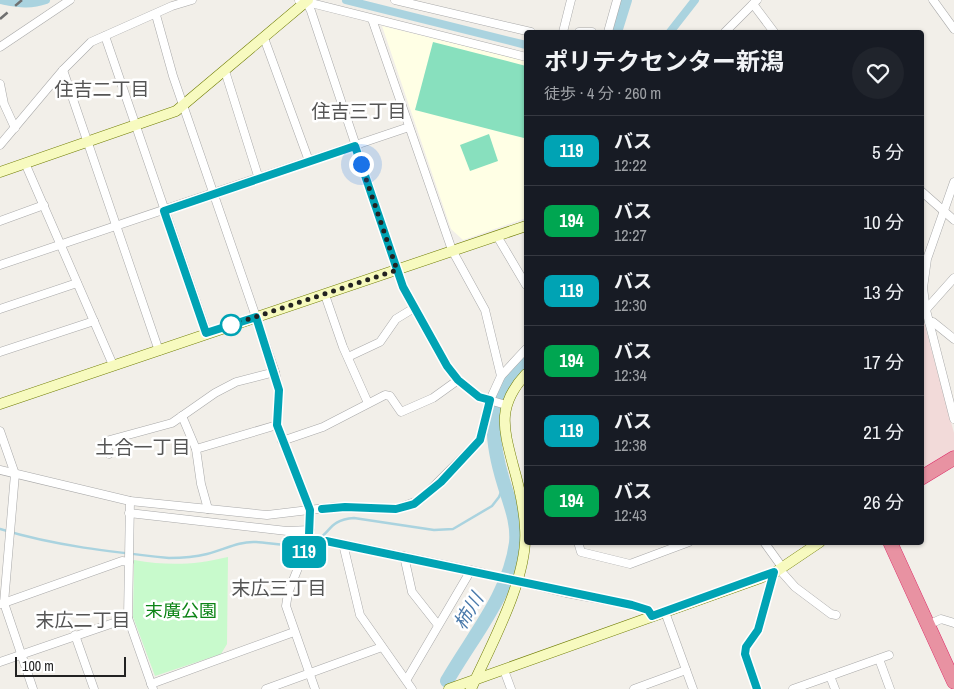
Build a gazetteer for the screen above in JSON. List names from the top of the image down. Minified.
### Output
{"districts":["住吉二丁目","住吉三丁目","土合一丁目","末広三丁目","末広二丁目"],"water":["柿川"],"parks":["末廣公園"],"lines":["bus line 119"],"scale_bar":"100 m","page":{"on_map":"119","heading":["ポリテクセンター新潟","徒歩 · 4 分 · 260 m"],"list":[{"mark":"119","name":"バス","note":"12:22","value":"5 分"},{"mark":"194","name":"バス","note":"12:27","value":"10 分"},{"mark":"119","name":"バス","note":"12:30","value":"13 分"},{"mark":"194","name":"バス","note":"12:34","value":"17 分"},{"mark":"119","name":"バス","note":"12:38","value":"21 分"},{"mark":"194","name":"バス","note":"12:43","value":"26 分"}],"scale":"100 m"}}
